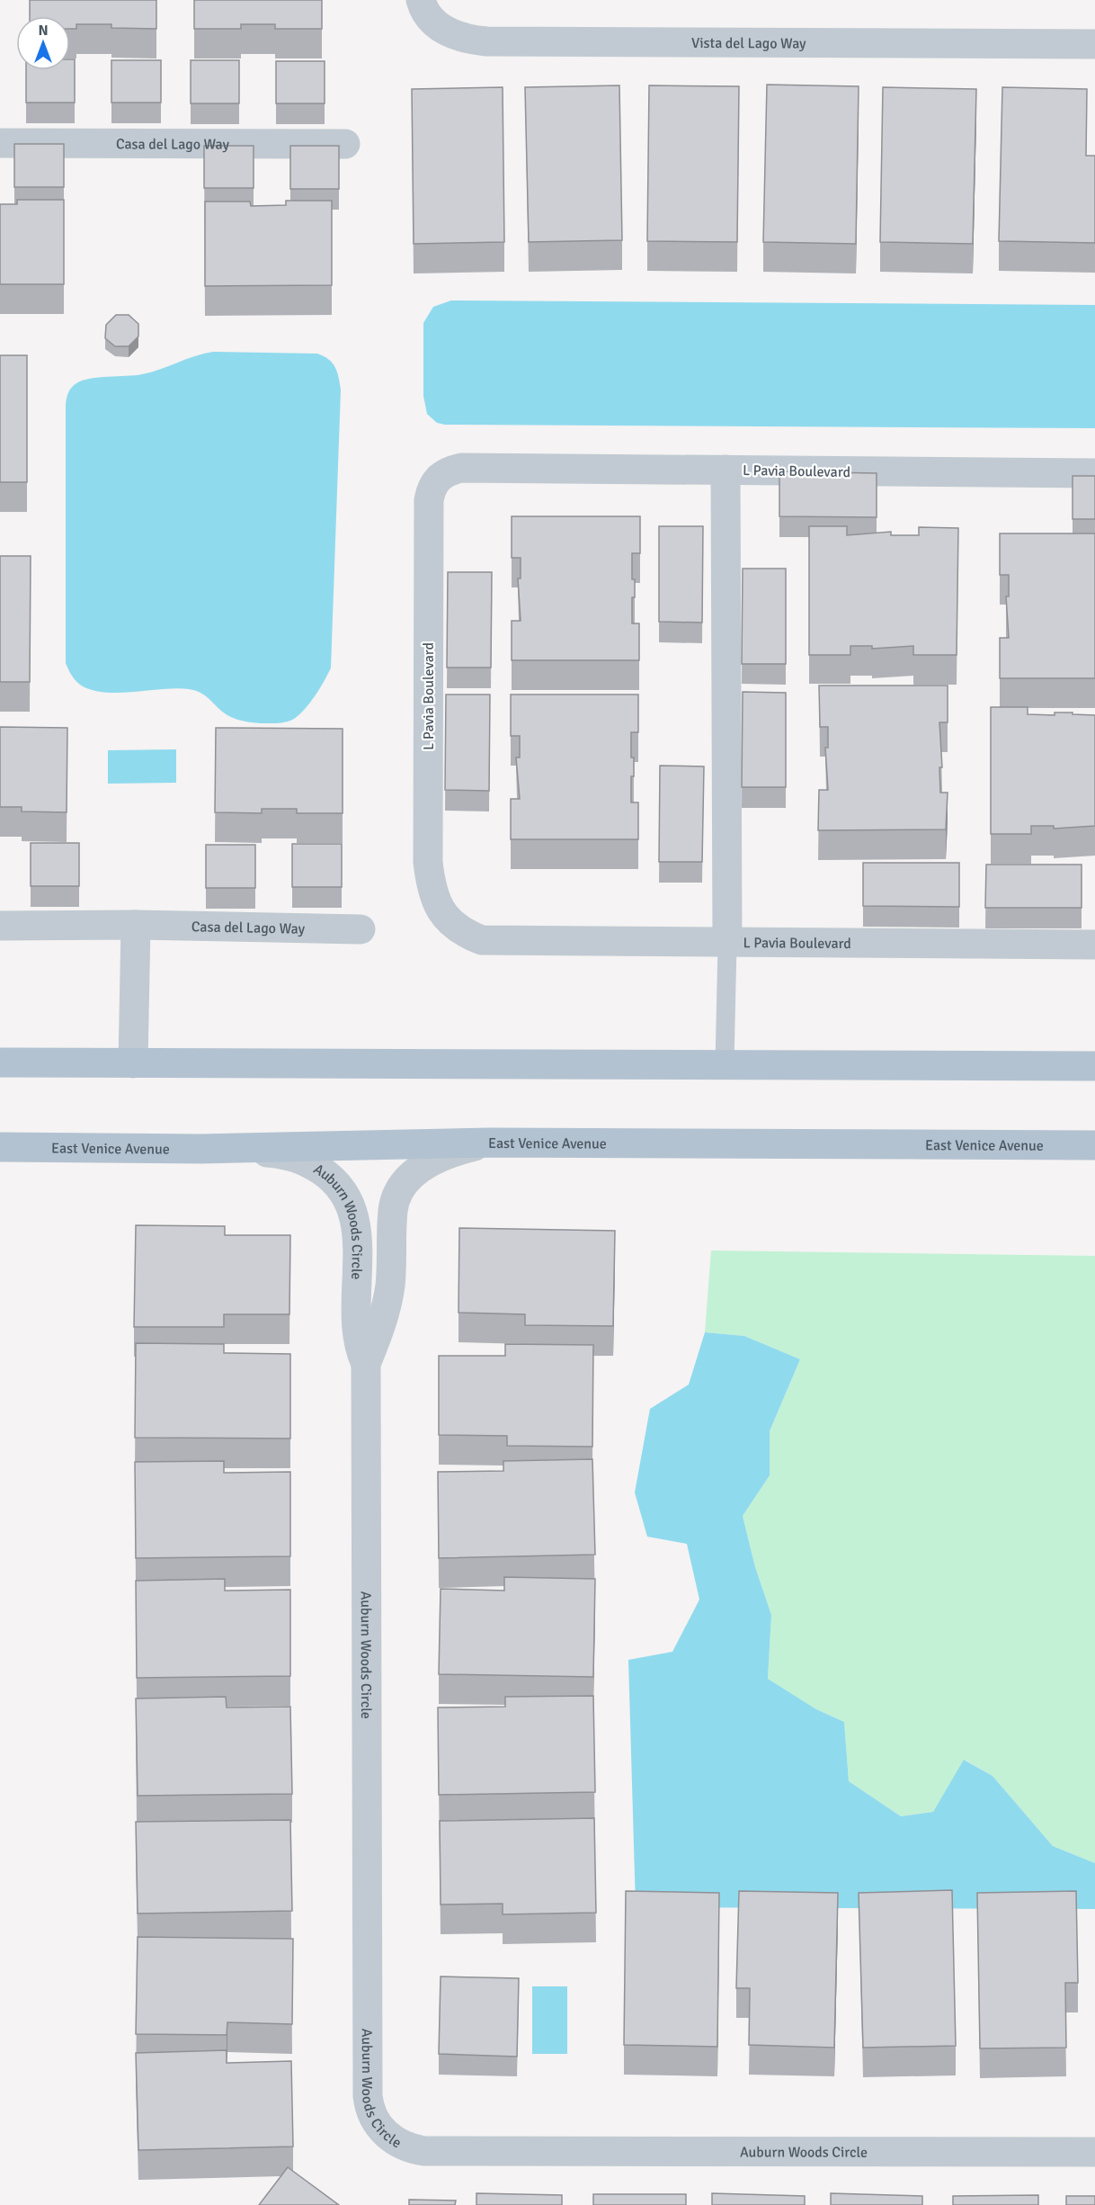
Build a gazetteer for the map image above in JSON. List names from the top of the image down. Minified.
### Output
{"streets":{"main road":["East Venice Avenue"],"street":["Vista del Lago Way","Casa del Lago Way","L Pavia Boulevard","Auburn Woods Circle"]},"crossings":[["East Venice Avenue","Auburn Woods Circle"]],"north":"top"}
